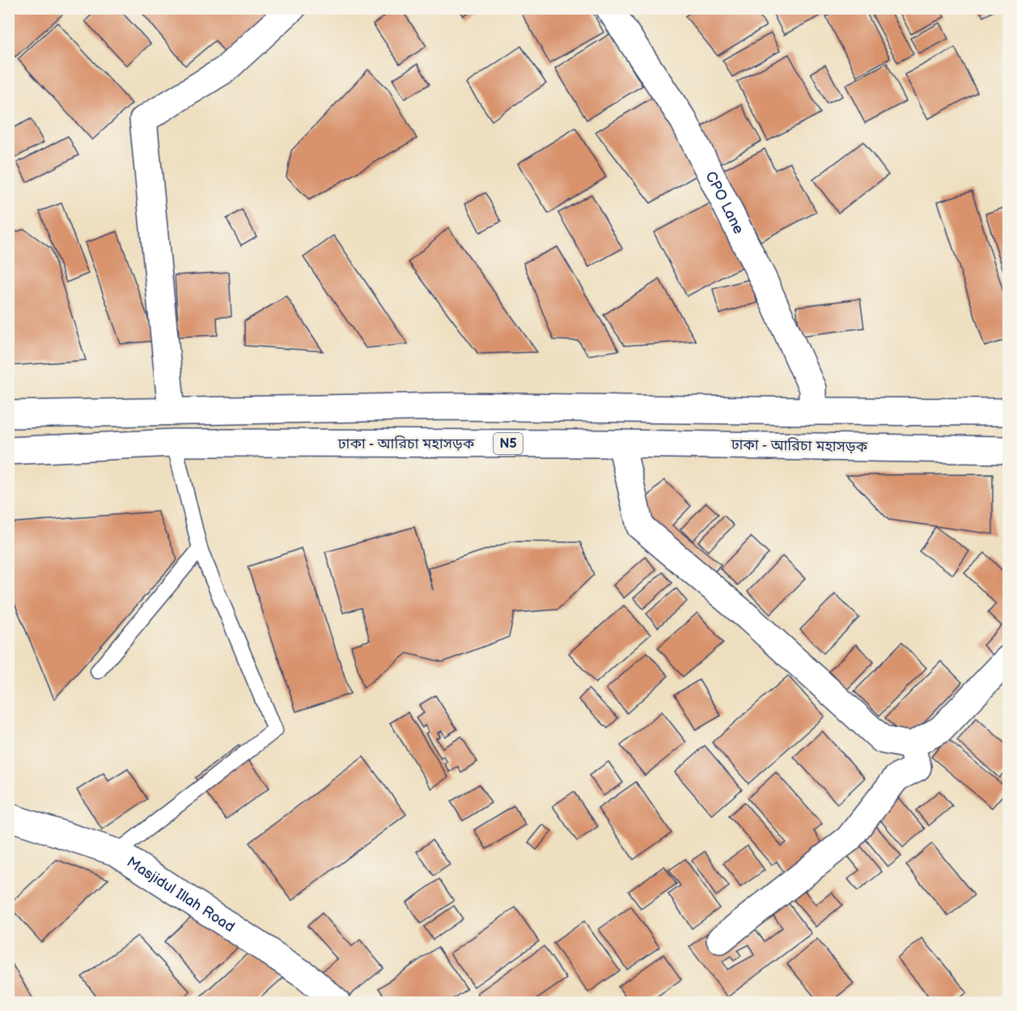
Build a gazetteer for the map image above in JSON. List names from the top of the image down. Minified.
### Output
{"streets":{"main road":["CPO Lane","ঢাকা - আরিচা মহাসড়ক","N5","Masjidul Illah Road"]}}
